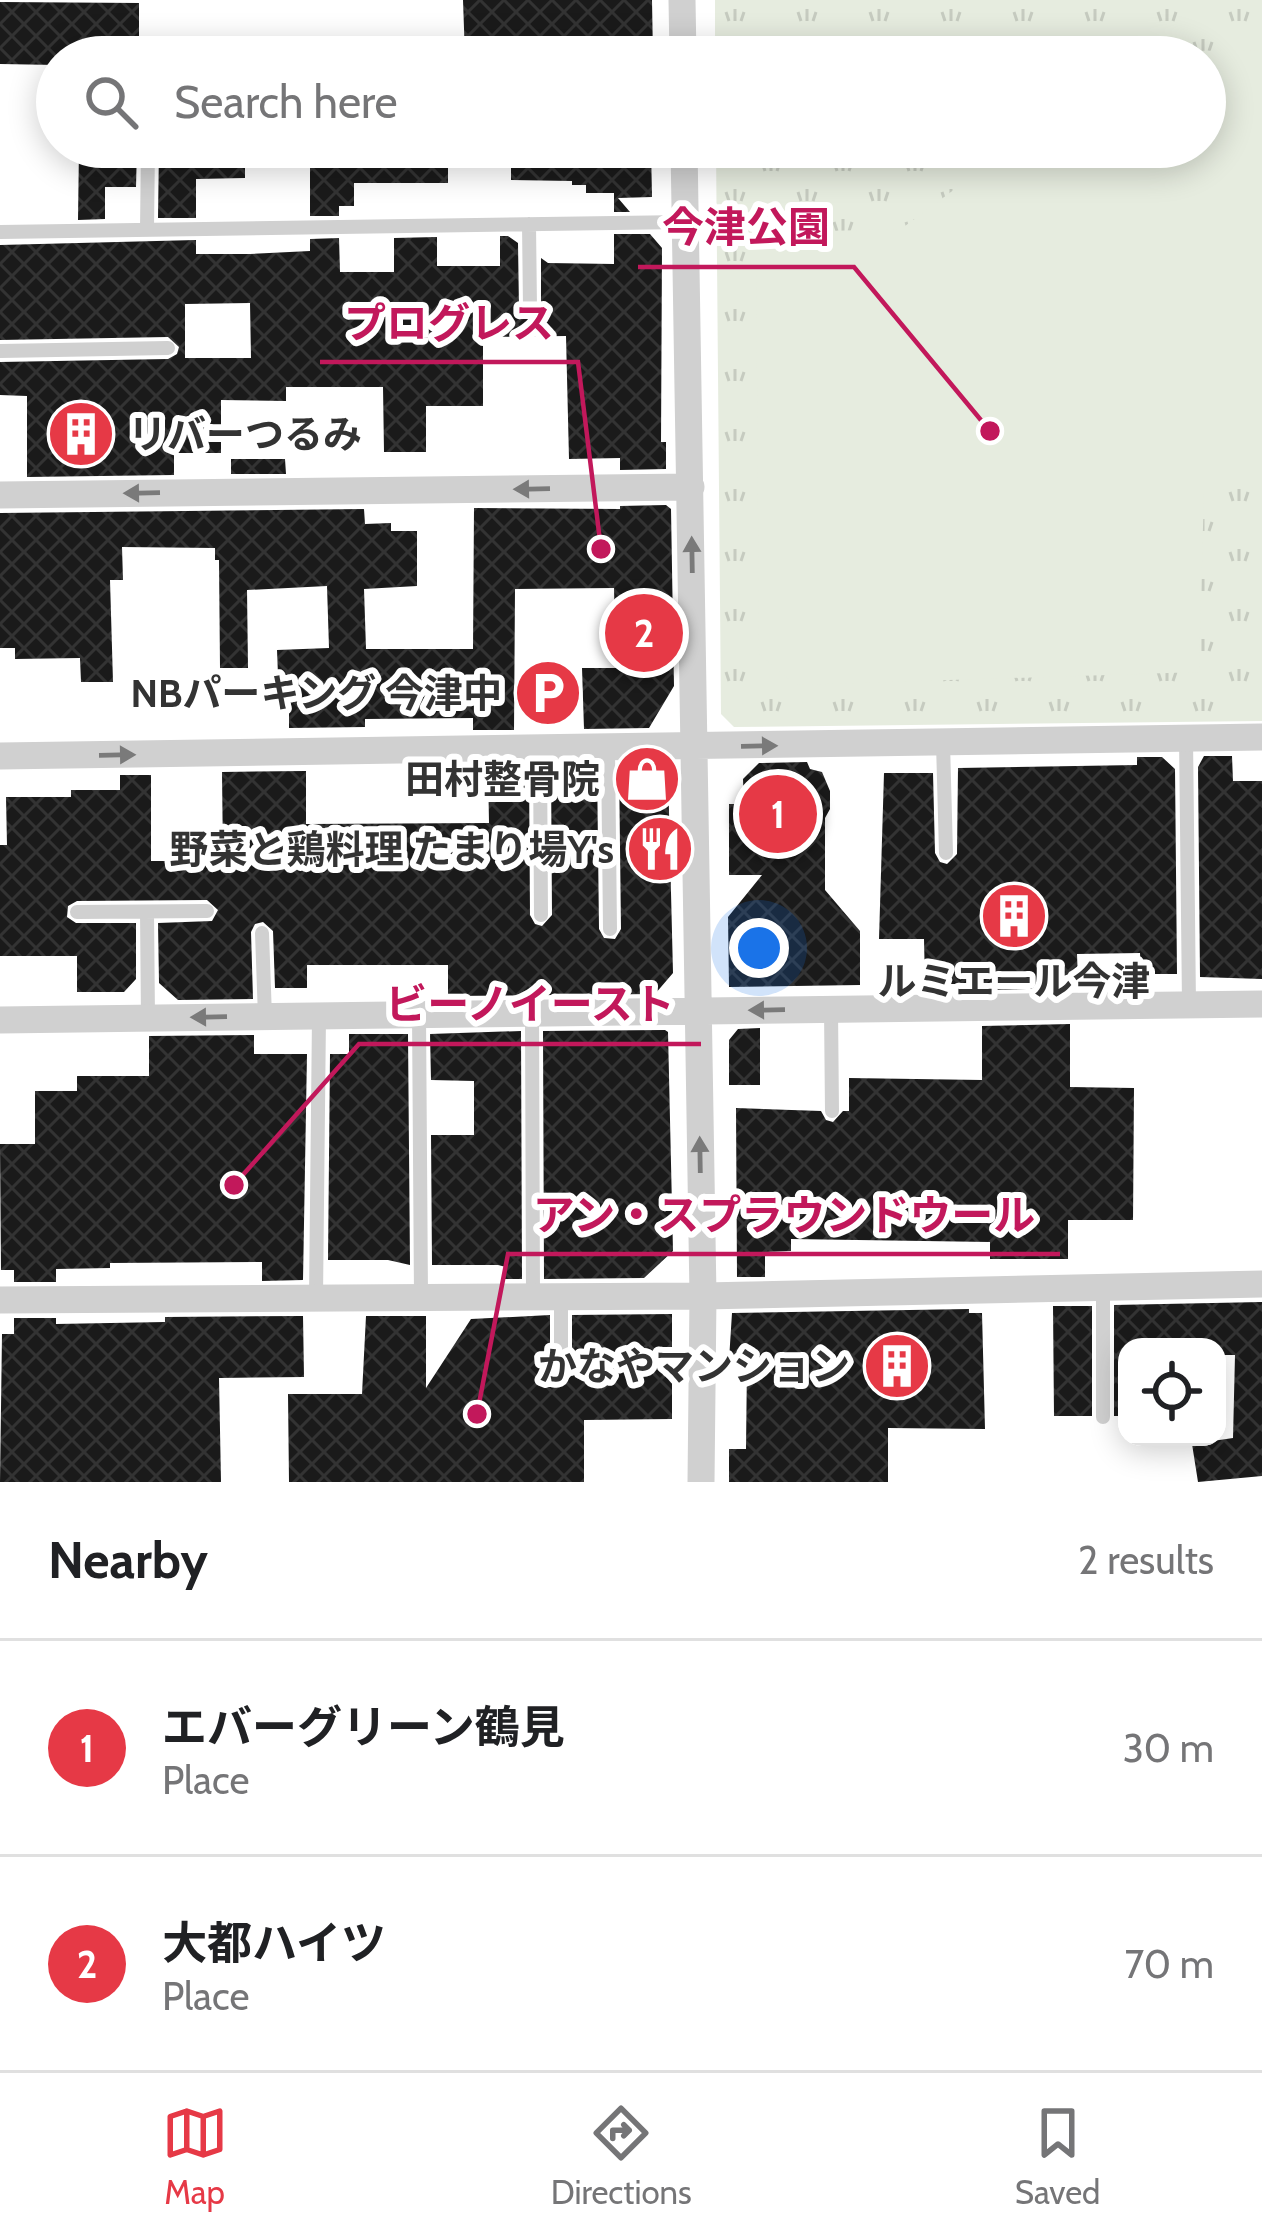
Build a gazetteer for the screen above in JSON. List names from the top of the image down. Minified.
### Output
{"places":{"other":["今津公園","プログレス","ビーノイースト","アン・スプラウンドウール"],"building":["リバーつるみ","ルミエール今津","かなやマンション"],"parking":["NBパーキング 今津中"],"shop":["田村整骨院"],"restaurant":["野菜と鶏料理 たまり場Y's"]},"page":{"search":"Search here","pins":["2","1"],"heading":["Nearby","2 results"],"list":[{"mark":"1","name":"エバーグリーン鶴見","note":"Place","value":"30 m"},{"mark":"2","name":"大都ハイツ","note":"Place","value":"70 m"}],"nav":["Map","Directions","Saved"]}}
